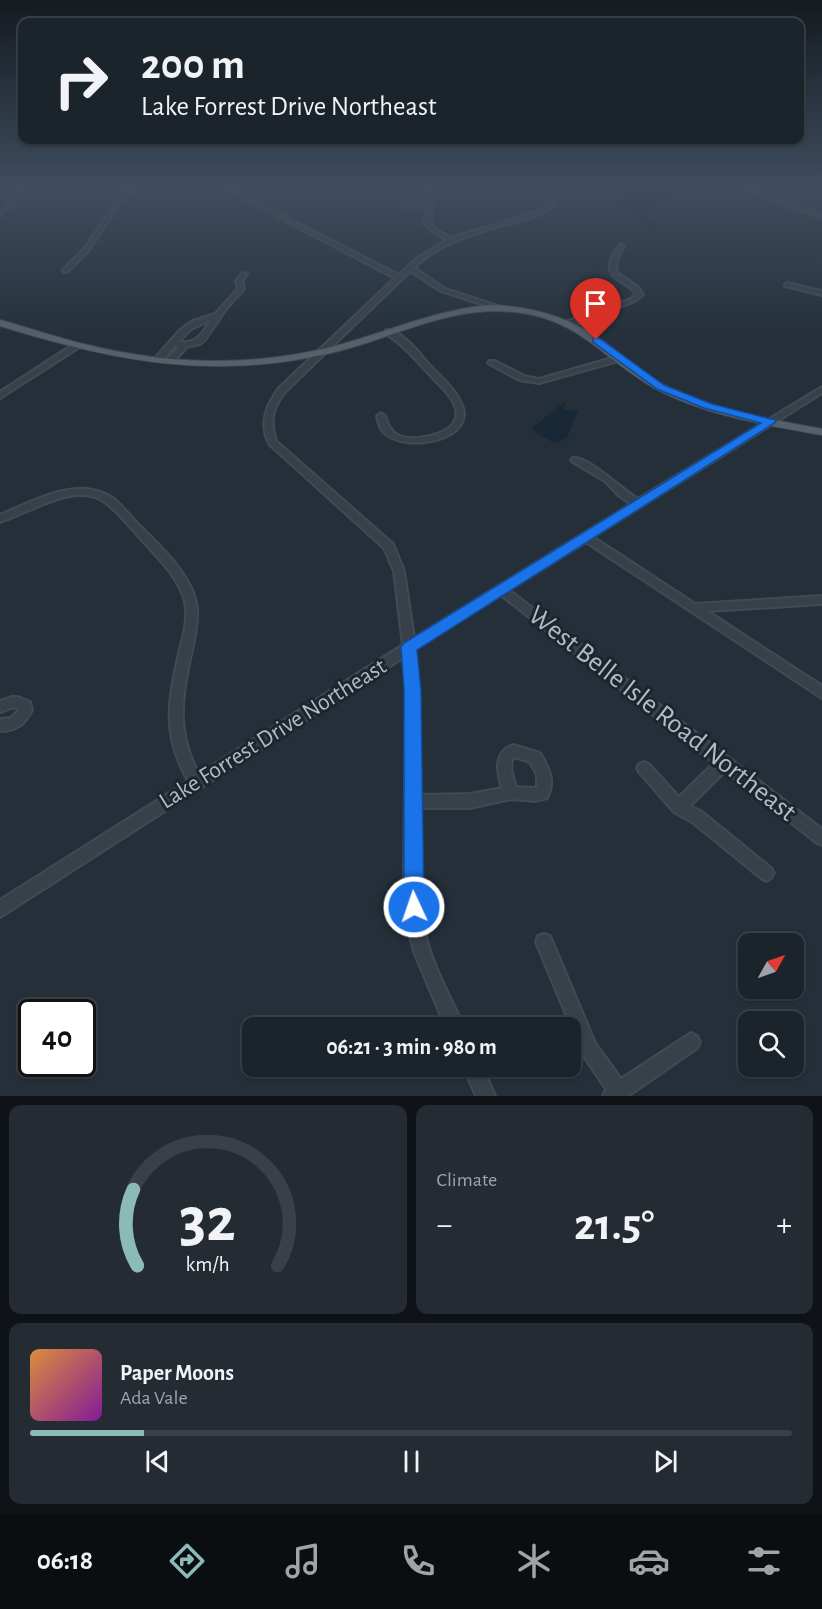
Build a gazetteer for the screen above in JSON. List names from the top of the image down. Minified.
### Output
{"streets":{"street":["West Belle Isle Road Northeast","Lake Forrest Drive Northeast"]},"crossings":[["West Belle Isle Road Northeast","Lake Forrest Drive Northeast"]],"north":"top right","page":{"turn":["200 m","Lake Forrest Drive Northeast"],"limit":"40","trip":"06:21 · 3 min · 980 m","tile":"Climate","heat":["−","21.5°","+"],"song":["Paper Moons","Ada Vale"],"tabs":"06:18","gauge":["32","km/h"]}}
